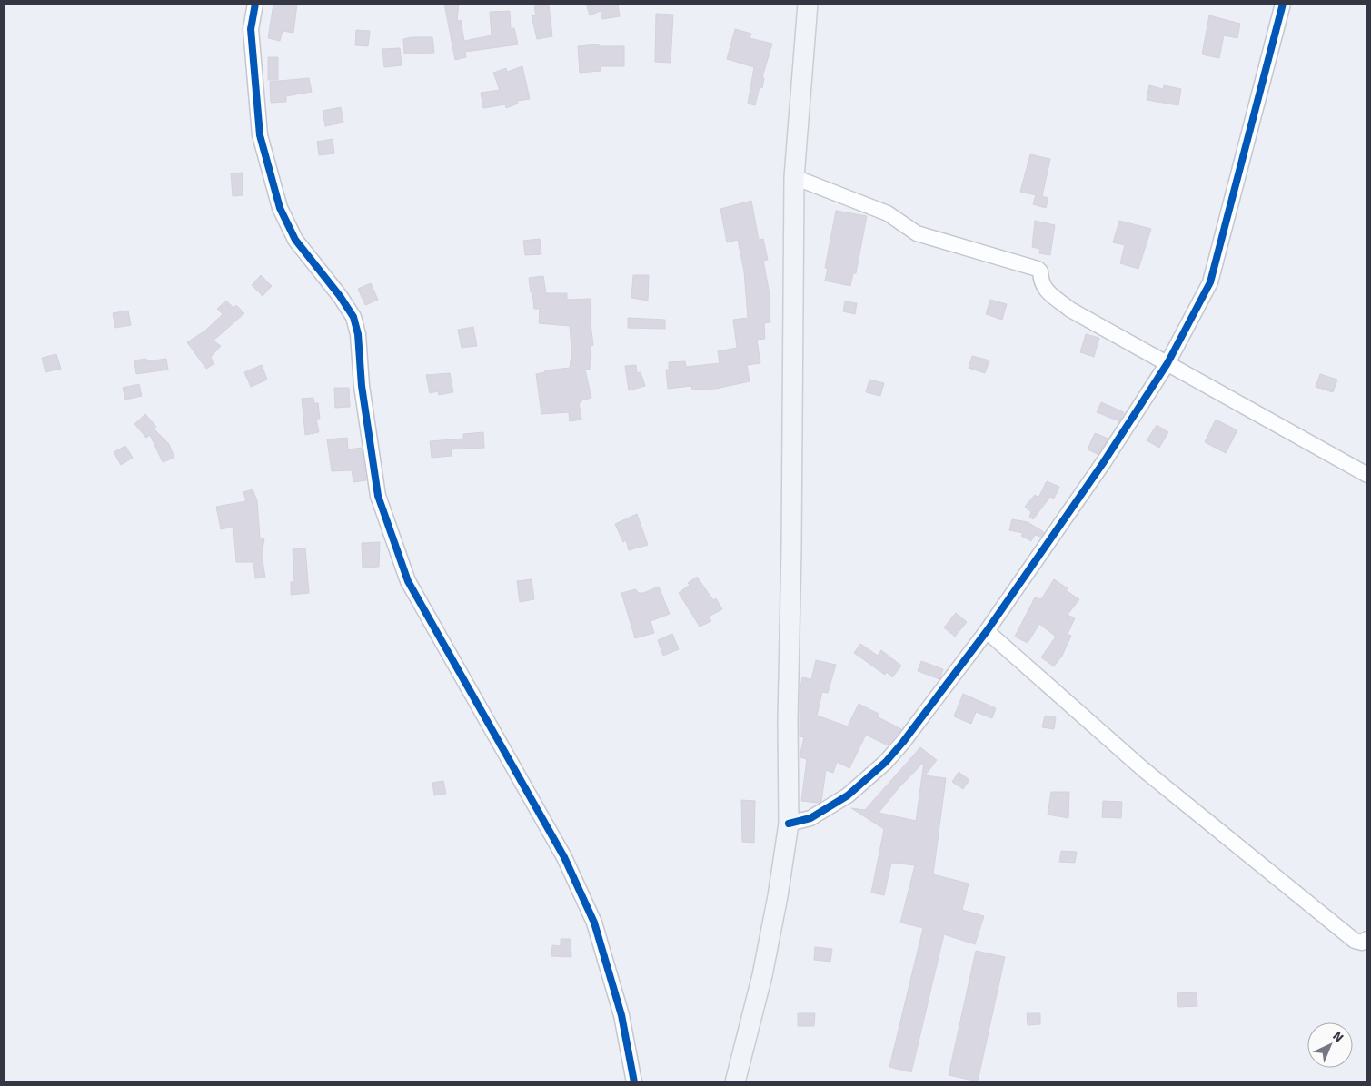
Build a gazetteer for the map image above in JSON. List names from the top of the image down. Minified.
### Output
{"north":"top right"}
